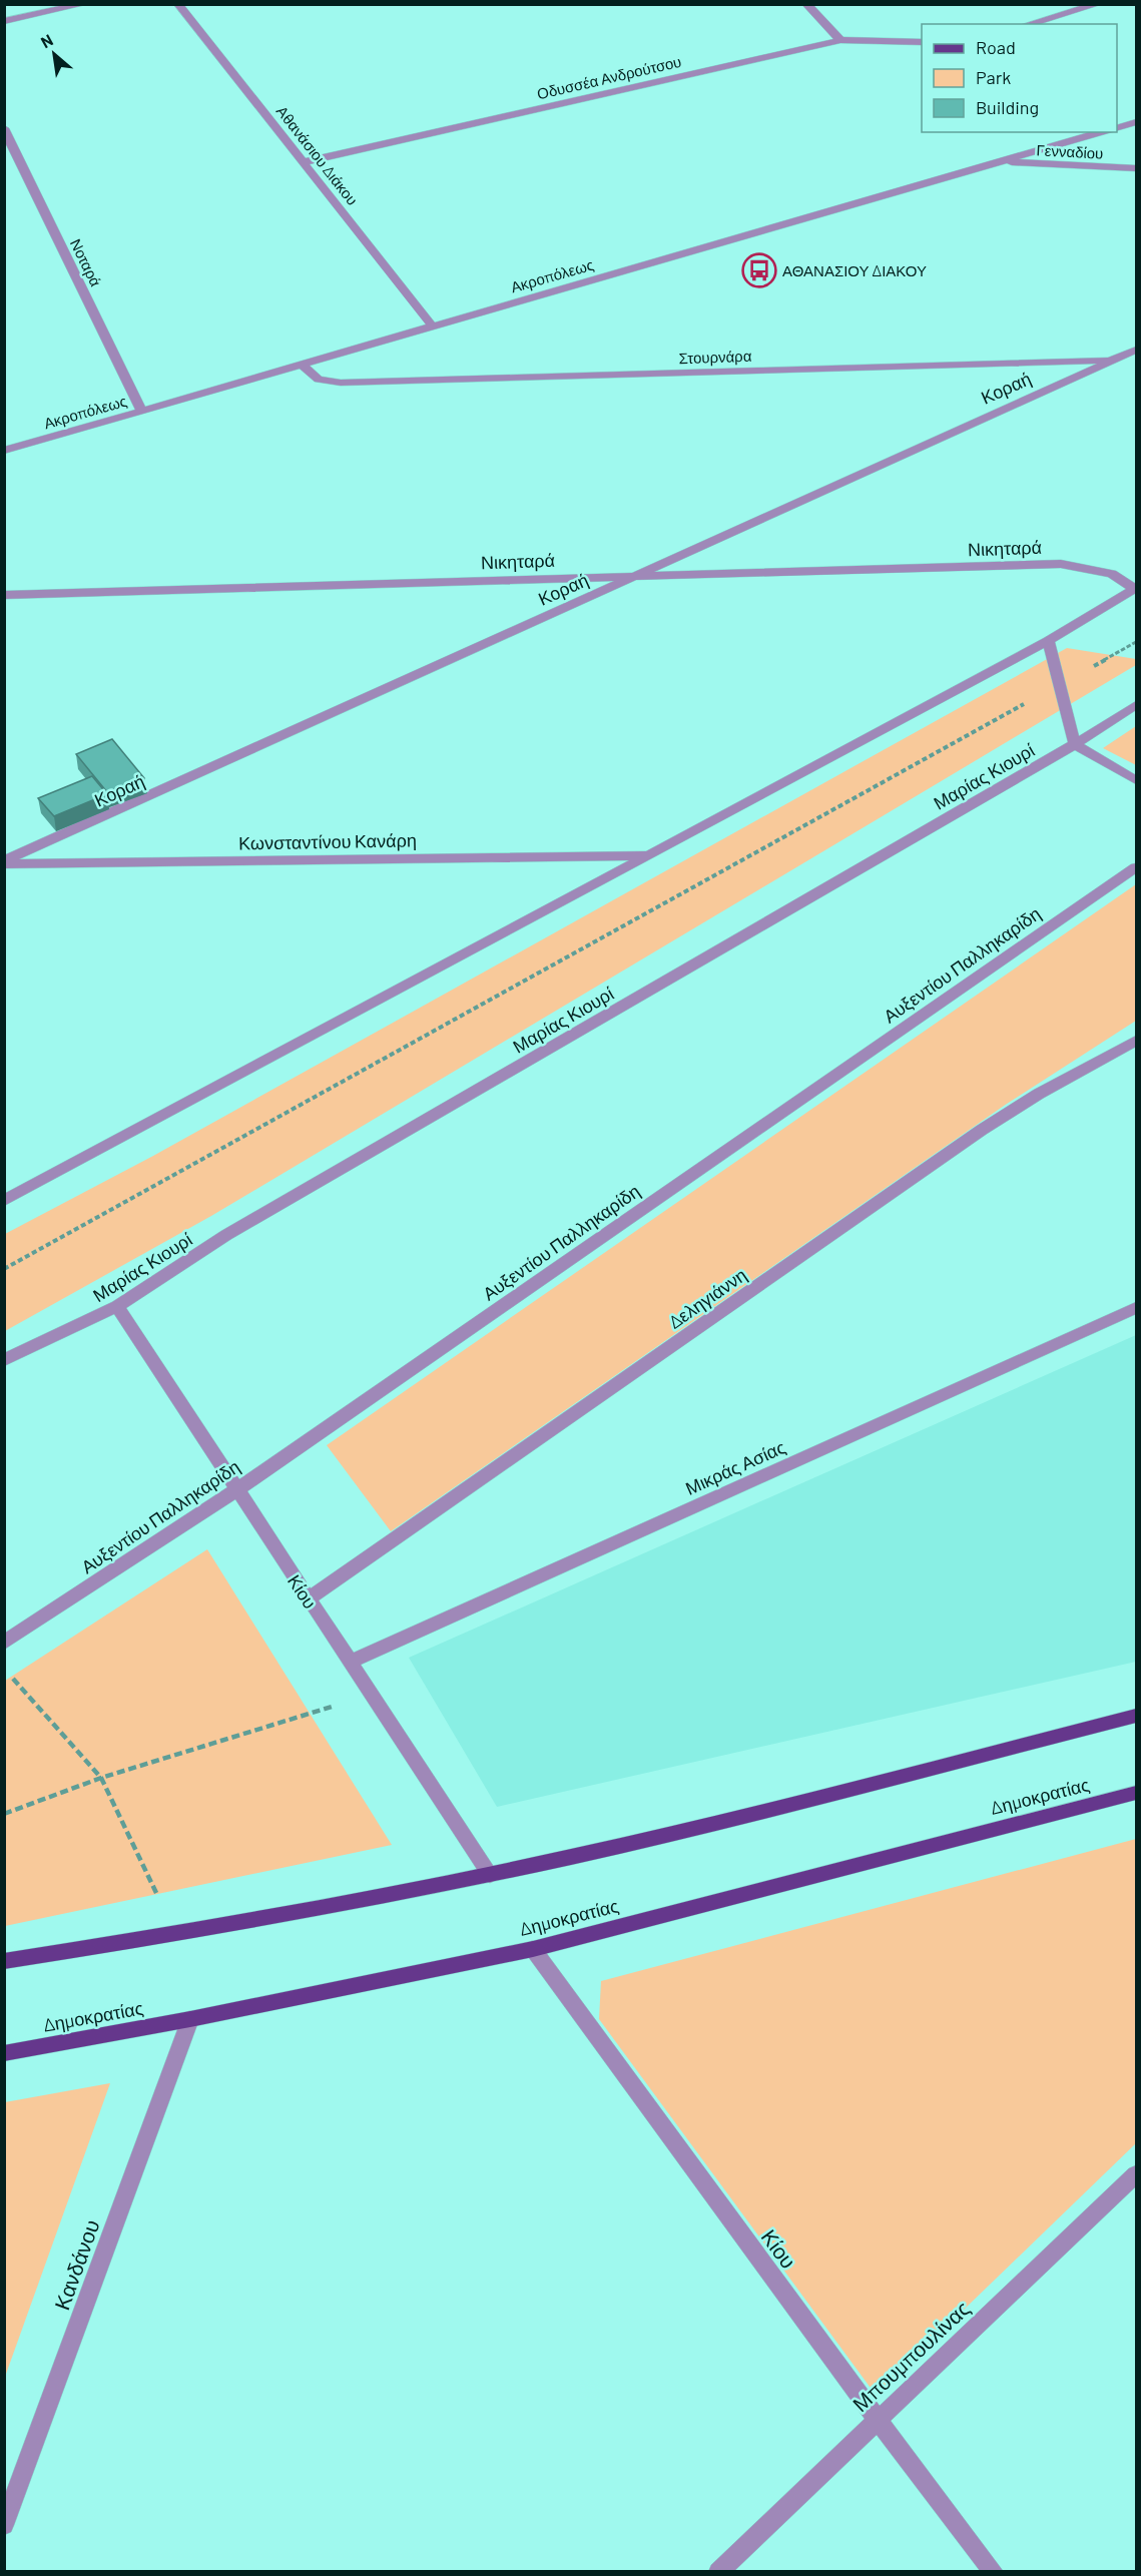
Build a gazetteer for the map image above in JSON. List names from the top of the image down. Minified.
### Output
{"streets":{"main road":["Δημοκρατίας"],"street":["Οδυσσέα Ανδρούτσου","Γενναδίου","Αθανάσιου Διάκου","Νοταρά","Ακροπόλεως","Στουρνάρα","Κοραή","Νικηταρά","Μαρίας Κιουρί","Κωνσταντίνου Κανάρη","Αυξεντίου Παλληκαρίδη","Δεληγιάννη","Μικράς Ασίας","Κίου","Κανδάνου","Μπουμπουλίνας"]},"crossings":[["Οδυσσέα Ανδρούτσου","Αθανάσιου Διάκου"],["Γενναδίου","Ακροπόλεως"],["Αθανάσιου Διάκου","Ακροπόλεως"],["Νοταρά","Ακροπόλεως"],["Ακροπόλεως","Στουρνάρα"],["Στουρνάρα","Κοραή"],["Κοραή","Νικηταρά"],["Κοραή","Κωνσταντίνου Κανάρη"],["Μαρίας Κιουρί","Κίου"],["Αυξεντίου Παλληκαρίδη","Κίου"],["Δεληγιάννη","Κίου"],["Μικράς Ασίας","Κίου"],["Κίου","Δημοκρατίας"],["Κίου","Μπουμπουλίνας"],["Δημοκρατίας","Κανδάνου"]],"places":{"bus stop":["ΑΘΑΝΑΣΙΟΥ ΔΙΑΚΟΥ"]},"legend":["Road","Park","Building"],"north":"top left"}
